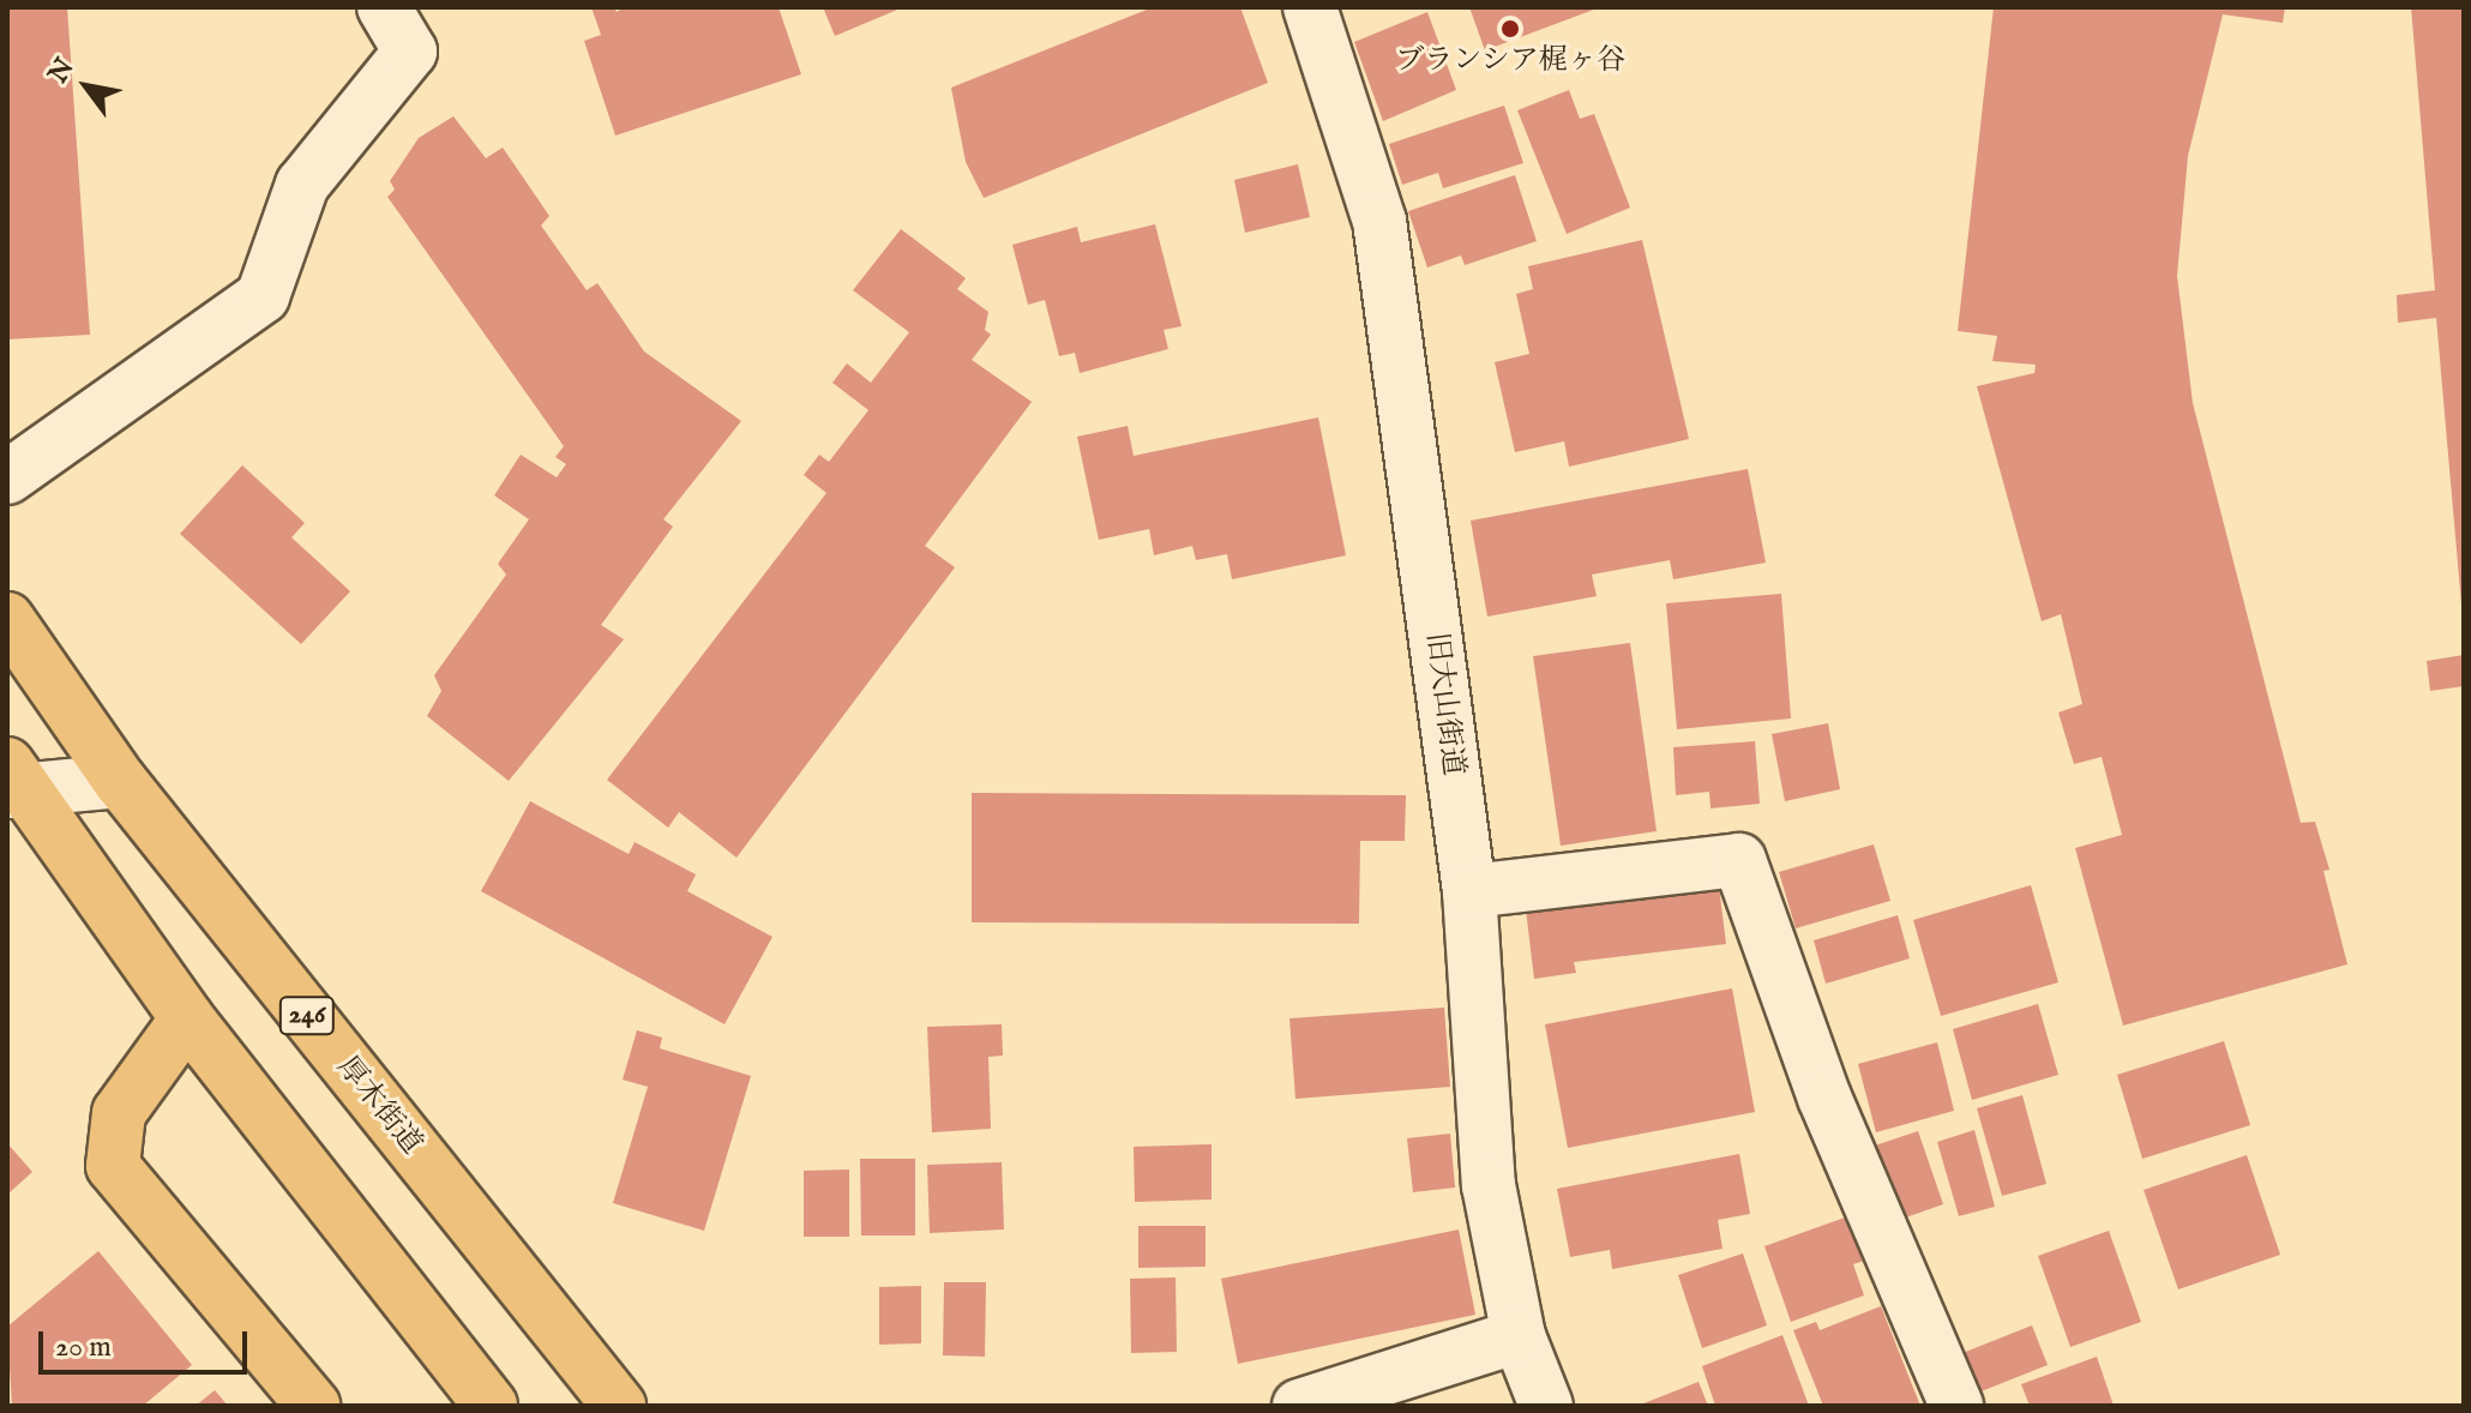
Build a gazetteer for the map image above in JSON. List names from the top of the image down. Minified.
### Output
{"streets":{"highway":["246","厚木街道"],"street":["旧大山街道"]},"places":["ブランシア梶ヶ谷"],"scale_bar":"20 m","north":"top left"}
